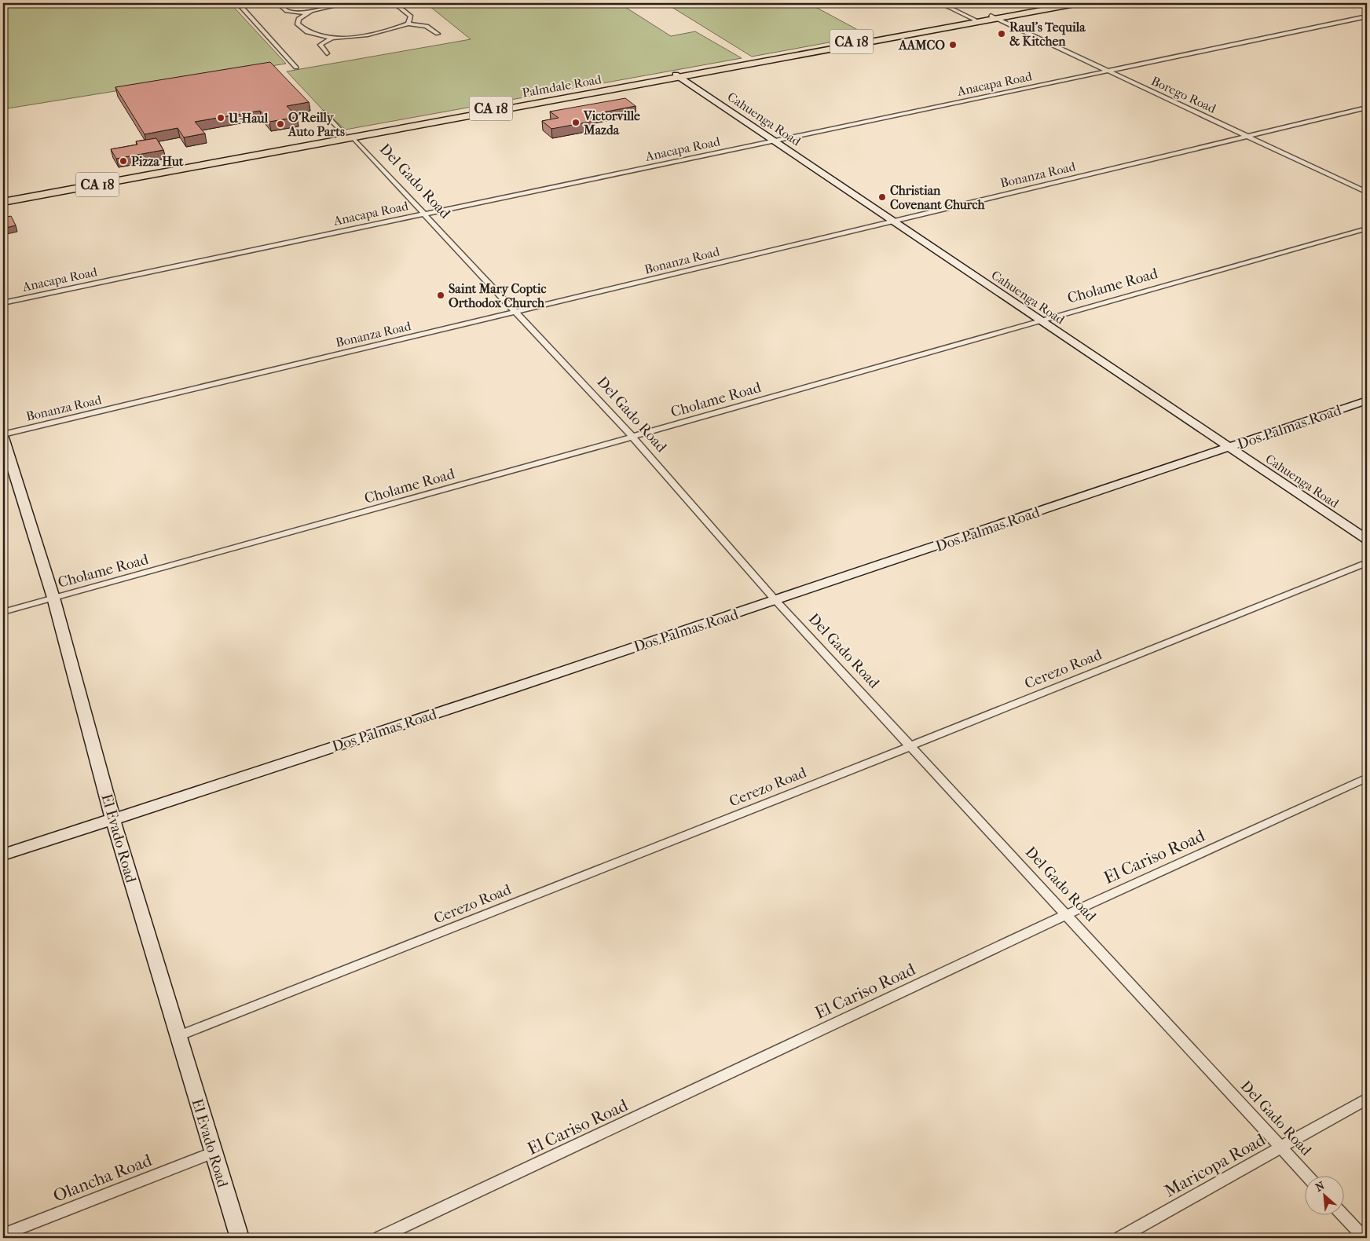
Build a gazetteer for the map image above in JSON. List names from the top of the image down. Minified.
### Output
{"streets":{"highway":["CA 18","Palmdale Road"],"street":["Anacapa Road","Borego Road","Cahuenga Road","Bonanza Road","Del Gado Road","Cholame Road","Dos Palmas Road","Cerezo Road","El Evado Road","El Cariso Road","Maricopa Road","Olancha Road"]},"crossings":[["Anacapa Road","Borego Road"],["Anacapa Road","Cahuenga Road"],["Anacapa Road","Del Gado Road"],["Palmdale Road","Borego Road"],["Palmdale Road","Cahuenga Road"],["Palmdale Road","Del Gado Road"],["Borego Road","Bonanza Road"],["Cahuenga Road","Bonanza Road"],["Cahuenga Road","Cholame Road"],["Cahuenga Road","Dos Palmas Road"],["Bonanza Road","Del Gado Road"],["Del Gado Road","Cholame Road"],["Del Gado Road","Dos Palmas Road"],["Del Gado Road","Cerezo Road"],["Del Gado Road","El Cariso Road"],["Del Gado Road","Maricopa Road"],["Cholame Road","El Evado Road"],["Dos Palmas Road","El Evado Road"],["Cerezo Road","El Evado Road"],["El Evado Road","Olancha Road"]],"places":["Raul's Tequila & Kitchen","AAMCO","U-Haul","Victorville Mazda","O'Reilly Auto Parts","Pizza Hut","Christian Covenant Church","Saint Mary Coptic Orthodox Church"],"north":"top left"}
